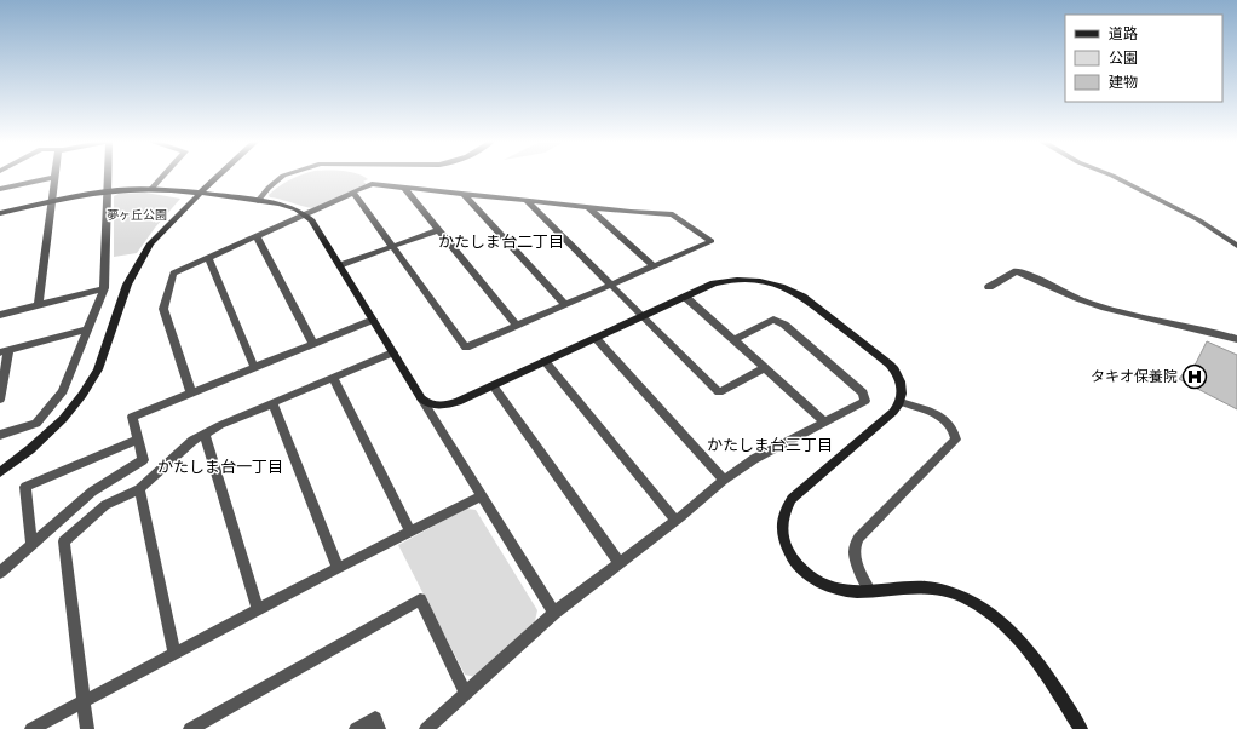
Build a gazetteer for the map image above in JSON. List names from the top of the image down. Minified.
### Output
{"districts":["かたしま台二丁目","かたしま台三丁目","かたしま台一丁目"],"parks":["夢ヶ丘公園"],"places":{"hospital":["タキオ保養院"]},"legend":["道路","公園","建物"]}
